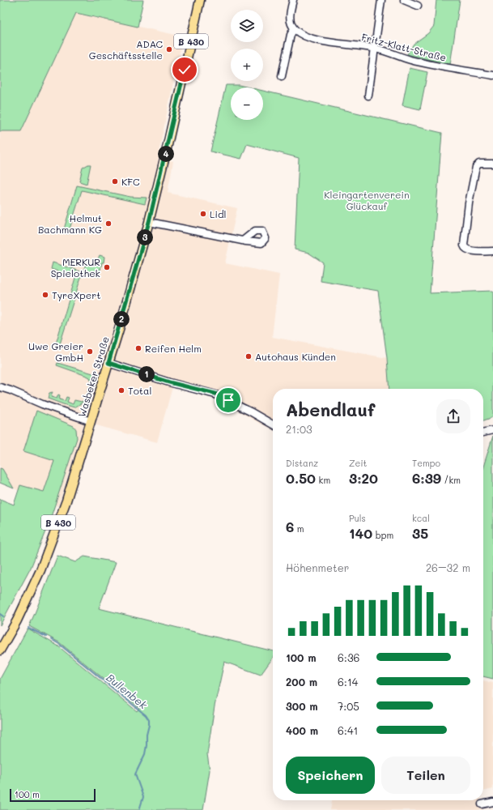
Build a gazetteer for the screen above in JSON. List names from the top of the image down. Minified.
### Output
{"streets":{"main road":["B 430","Wasbeker Straße"],"street":["Fritz-Klatt-Straße"]},"water":["Bullenbek"],"parks":["Kleingartenverein Glückauf"],"places":["ADAC Geschäftsstelle","KFC","Lidl","Helmut Bachmann KG","MERKUR Spielothek","TyreXpert","Reifen Helm","Uwe Greier GmbH","Autohaus Künden","Total"],"scale_bar":"100 m","page":{"map_buttons":["+","−"],"pins":["4","3","2","1"],"heading":["Abendlauf","21:03"],"stats":[["Distanz","0.50 km"],["Zeit","3:20"],["Tempo","6:39 /km"],["6 m"],["Puls","140 bpm"],["kcal","35"]],"chart":["Höhenmeter","26–32 m"],"list":[{"name":"100 m","note":"6:36"},{"name":"200 m","note":"6:14"},{"name":"300 m","note":"7:05"},{"name":"400 m","note":"6:41"}],"buttons":["Speichern","Teilen"],"scale":"100 m"}}
